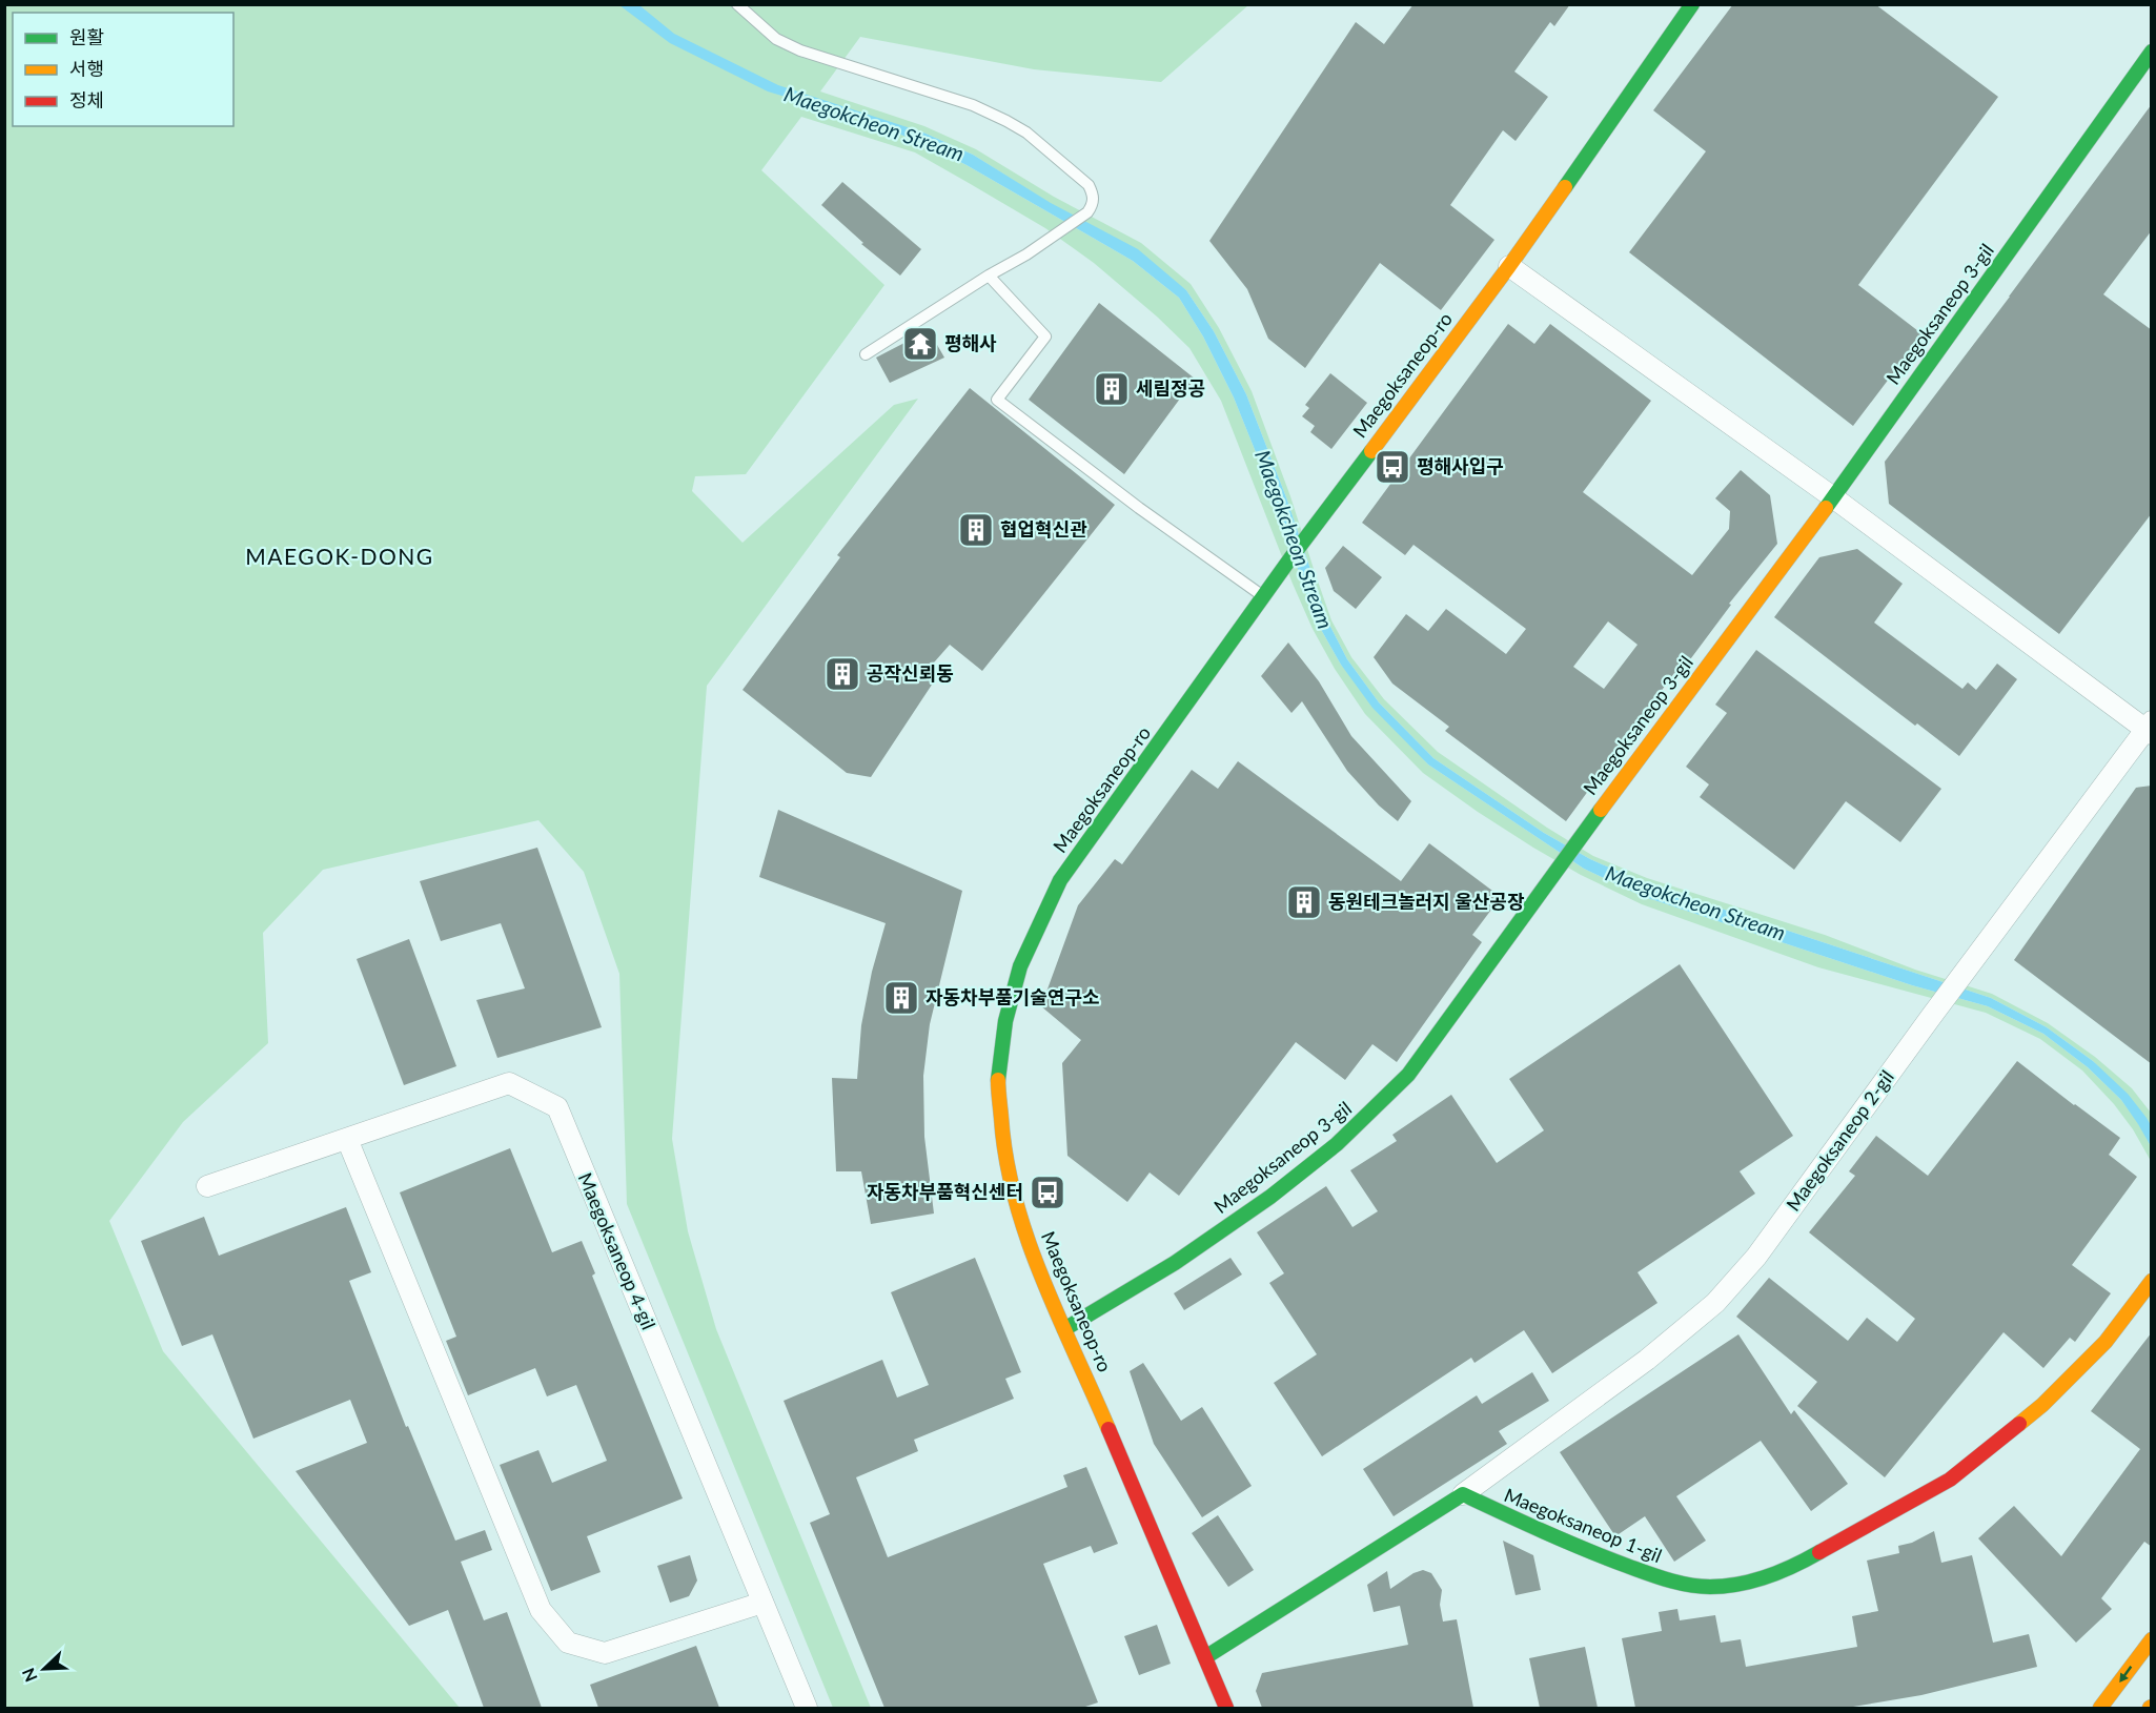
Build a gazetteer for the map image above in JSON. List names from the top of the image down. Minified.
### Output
{"streets":{"main road":["Maegoksaneop 3-gil","Maegoksaneop-ro","Maegoksaneop 1-gil"],"street":["Maegoksaneop 2-gil","Maegoksaneop 4-gil"]},"crossings":[["Maegoksaneop 3-gil","Maegoksaneop-ro"],["Maegoksaneop 2-gil","Maegoksaneop 1-gil"]],"districts":["MAEGOK-DONG"],"water":["Maegokcheon Stream"],"places":{"temple":["평해사"],"building":["세림정공","협업혁신관","공작신뢰동","동원테크놀러지 울산공장","자동차부품기술연구소"],"bus stop":["평해사입구","자동차부품혁신센터"]},"legend":["원활","서행","정체"],"north":"bottom left"}
